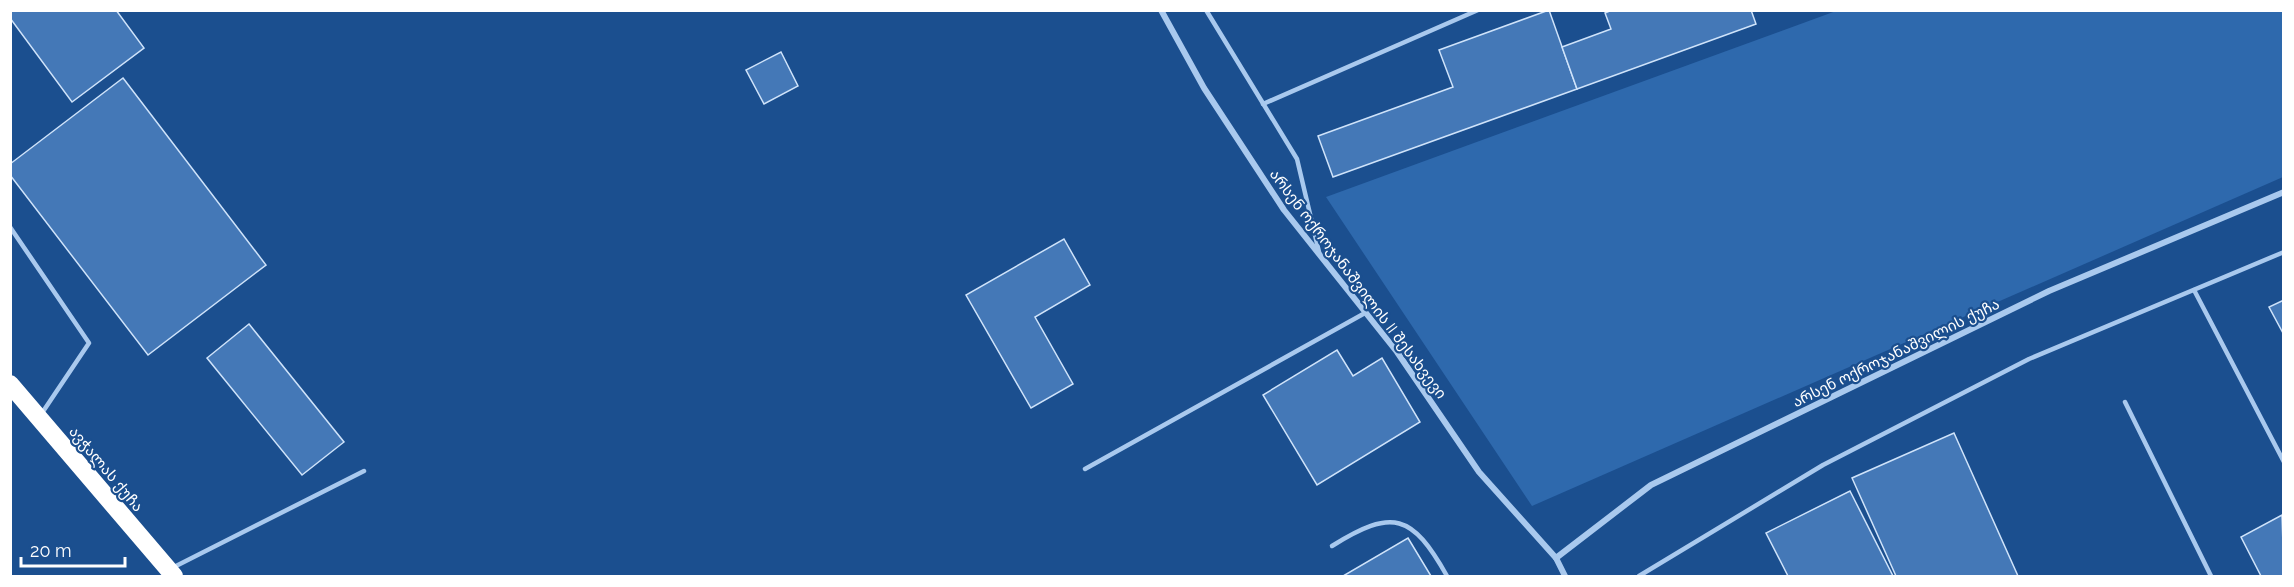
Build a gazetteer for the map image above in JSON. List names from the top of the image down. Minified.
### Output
{"streets":{"highway":["ავჭალას ქუჩა"],"street":["არსენ ოქროჯანაშვილის II შესახვევი","არსენ ოქროჯანაშვილის ქუჩა"]},"crossings":[["არსენ ოქროჯანაშვილის II შესახვევი","არსენ ოქროჯანაშვილის ქუჩა"]],"scale_bar":"20 m"}
